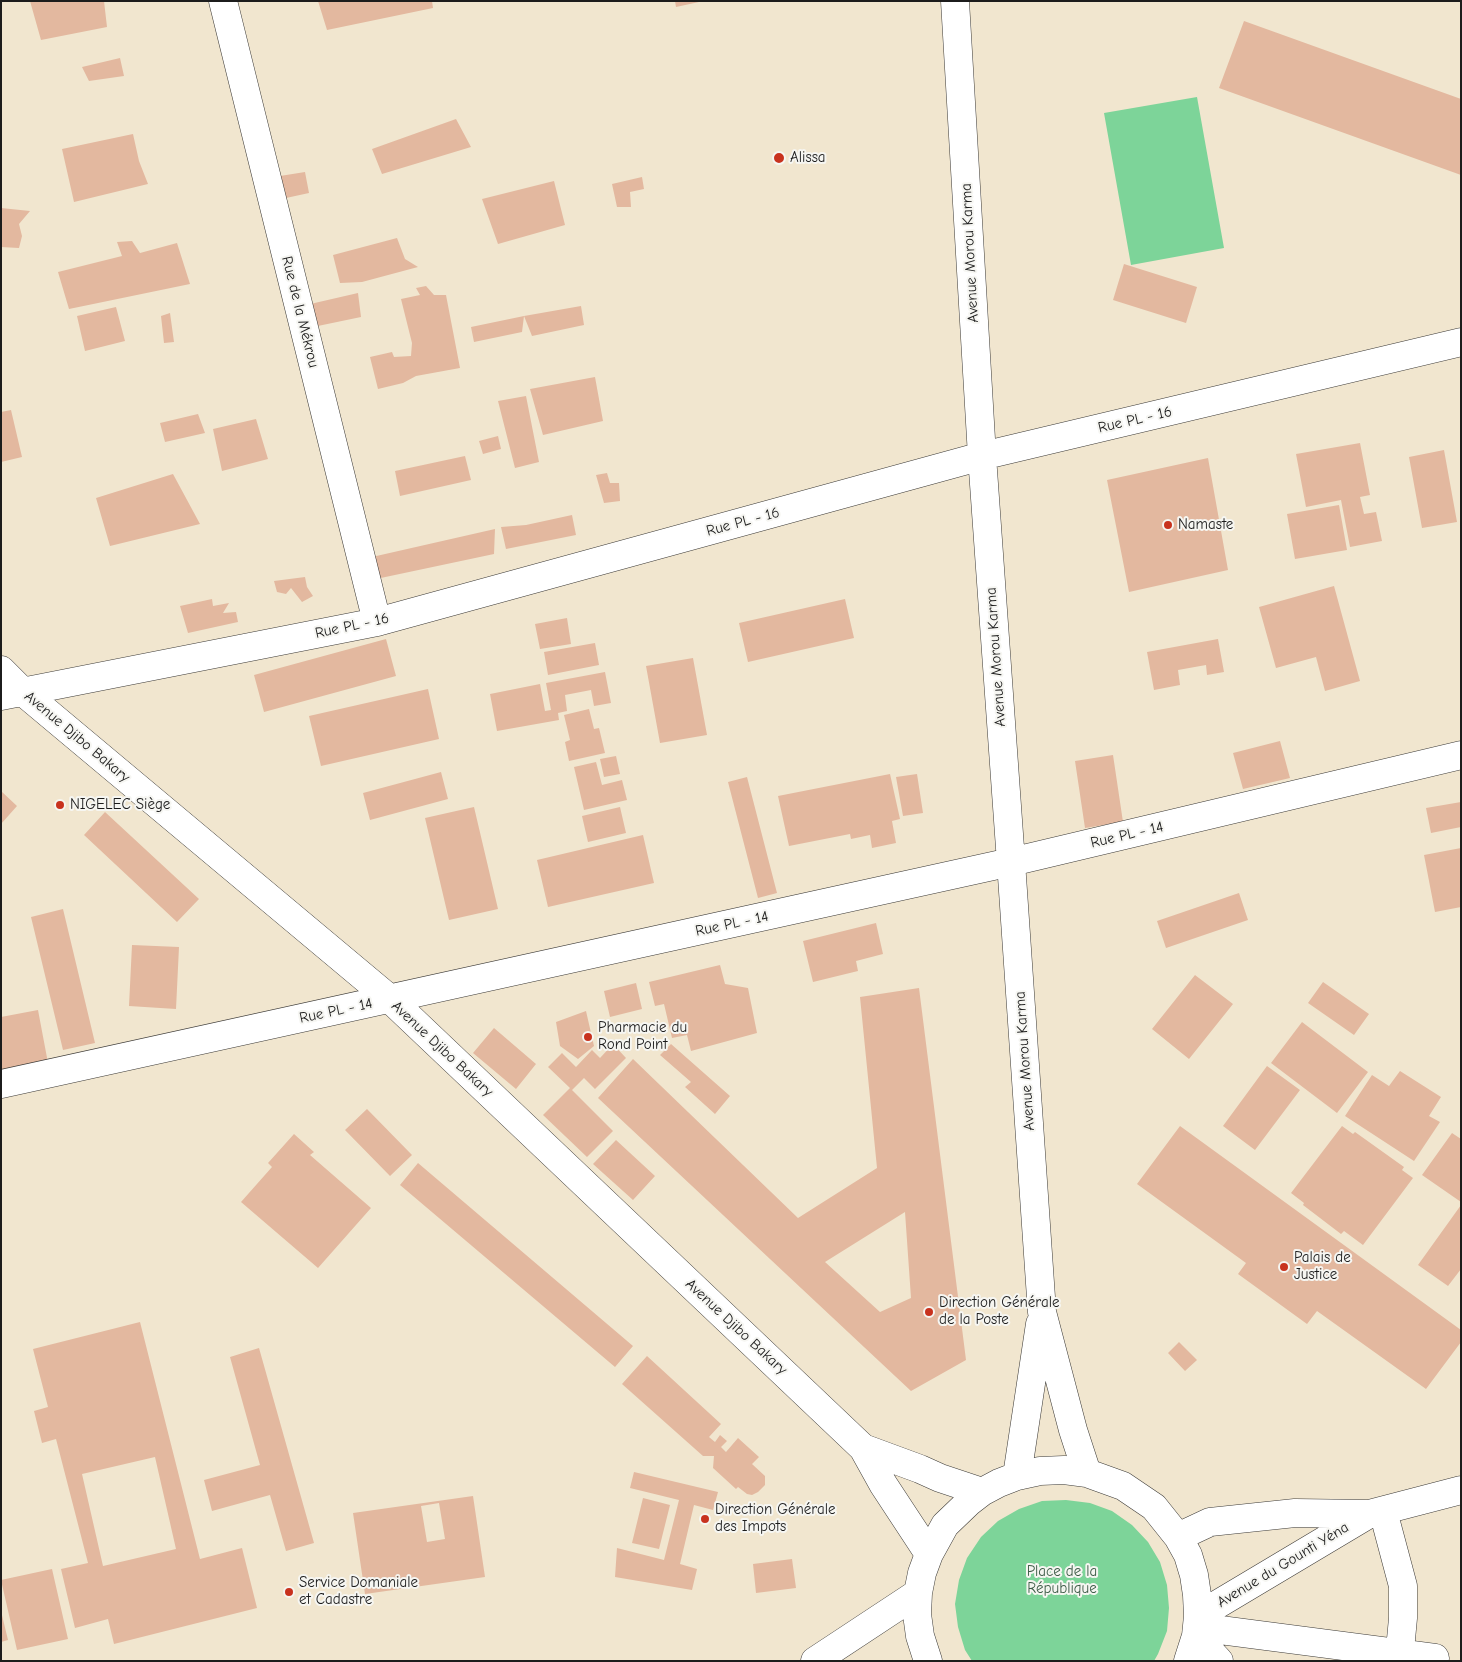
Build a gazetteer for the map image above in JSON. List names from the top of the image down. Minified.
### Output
{"streets":{"street":["Avenue Morou Karma","Rue de la Mékrou","Rue PL - 16","Avenue Djibo Bakary","Rue PL - 14","Avenue du Gounti Yéna"]},"crossings":[["Avenue Morou Karma","Rue PL - 16"],["Avenue Morou Karma","Rue PL - 14"],["Rue de la Mékrou","Rue PL - 16"],["Rue PL - 16","Avenue Djibo Bakary"],["Avenue Djibo Bakary","Rue PL - 14"]],"parks":["Place de la République"],"places":["Alissa","Namaste","NIGELEC Siège","Pharmacie du Rond Point","Palais de Justice","Direction Générale de la Poste","Direction Générale des Impots","Service Domaniale et Cadastre"]}
